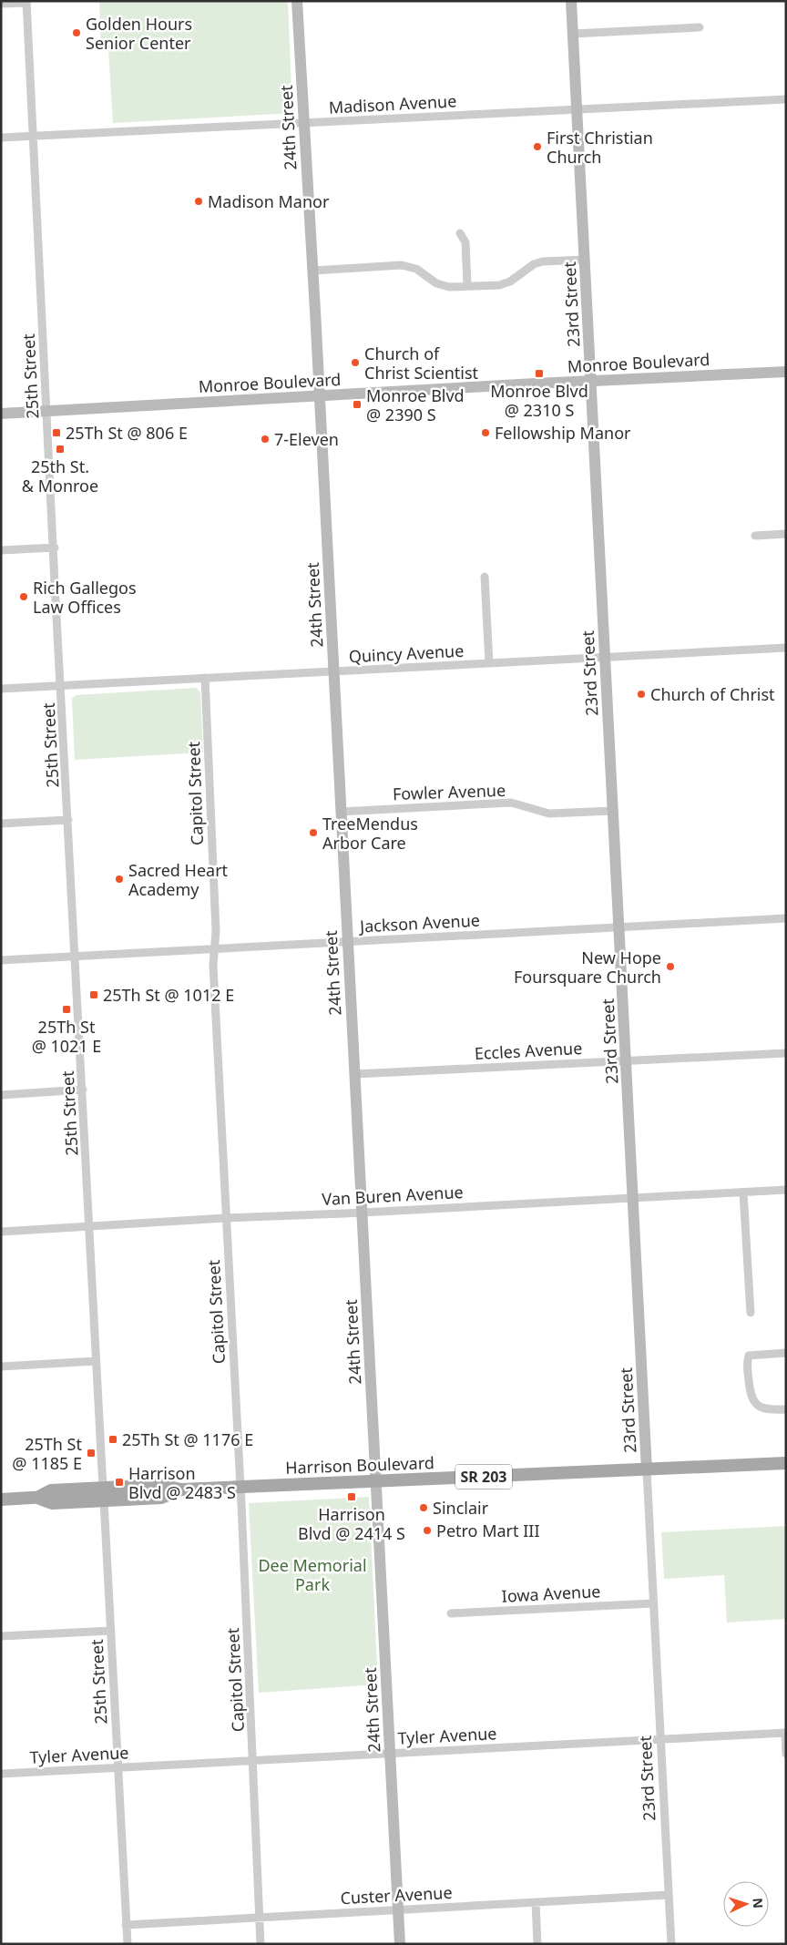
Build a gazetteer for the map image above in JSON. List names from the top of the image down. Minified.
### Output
{"streets":{"main road":["Harrison Boulevard","SR 203"],"street":["Madison Avenue","24th Street","23rd Street","Monroe Boulevard","25th Street","Quincy Avenue","Fowler Avenue","Capitol Street","Jackson Avenue","Eccles Avenue","Van Buren Avenue","Iowa Avenue","Tyler Avenue","Custer Avenue"]},"crossings":[["Madison Avenue","24th Street"],["Madison Avenue","23rd Street"],["Madison Avenue","25th Street"],["24th Street","Monroe Boulevard"],["24th Street","Quincy Avenue"],["24th Street","Fowler Avenue"],["24th Street","Jackson Avenue"],["24th Street","Eccles Avenue"],["24th Street","Van Buren Avenue"],["24th Street","Harrison Boulevard"],["24th Street","Tyler Avenue"],["24th Street","Custer Avenue"],["23rd Street","Monroe Boulevard"],["23rd Street","Quincy Avenue"],["23rd Street","Fowler Avenue"],["23rd Street","Jackson Avenue"],["23rd Street","Eccles Avenue"],["23rd Street","Van Buren Avenue"],["23rd Street","Harrison Boulevard"],["23rd Street","Iowa Avenue"],["23rd Street","Tyler Avenue"],["23rd Street","Custer Avenue"],["Monroe Boulevard","25th Street"],["25th Street","Quincy Avenue"],["25th Street","Jackson Avenue"],["25th Street","Van Buren Avenue"],["25th Street","Harrison Boulevard"],["25th Street","Tyler Avenue"],["25th Street","Custer Avenue"],["Quincy Avenue","Capitol Street"],["Capitol Street","Jackson Avenue"],["Capitol Street","Van Buren Avenue"],["Capitol Street","Harrison Boulevard"],["Capitol Street","Tyler Avenue"],["Capitol Street","Custer Avenue"]],"parks":["Dee Memorial Park"],"places":{"other":["Golden Hours Senior Center","First Christian Church","Madison Manor","Church of Christ Scientist","Fellowship Manor","7-Eleven","Rich Gallegos Law Offices","Church of Christ","TreeMendus Arbor Care","Sacred Heart Academy","New Hope Foursquare Church","Sinclair","Petro Mart III"],"transit":["Monroe Blvd @ 2310 S","Monroe Blvd @ 2390 S","25Th St @ 806 E","25th St. & Monroe","25Th St @ 1012 E","25Th St @ 1021 E","25Th St @ 1176 E","25Th St @ 1185 E","Harrison Blvd @ 2483 S","Harrison Blvd @ 2414 S"]},"north":"right"}
